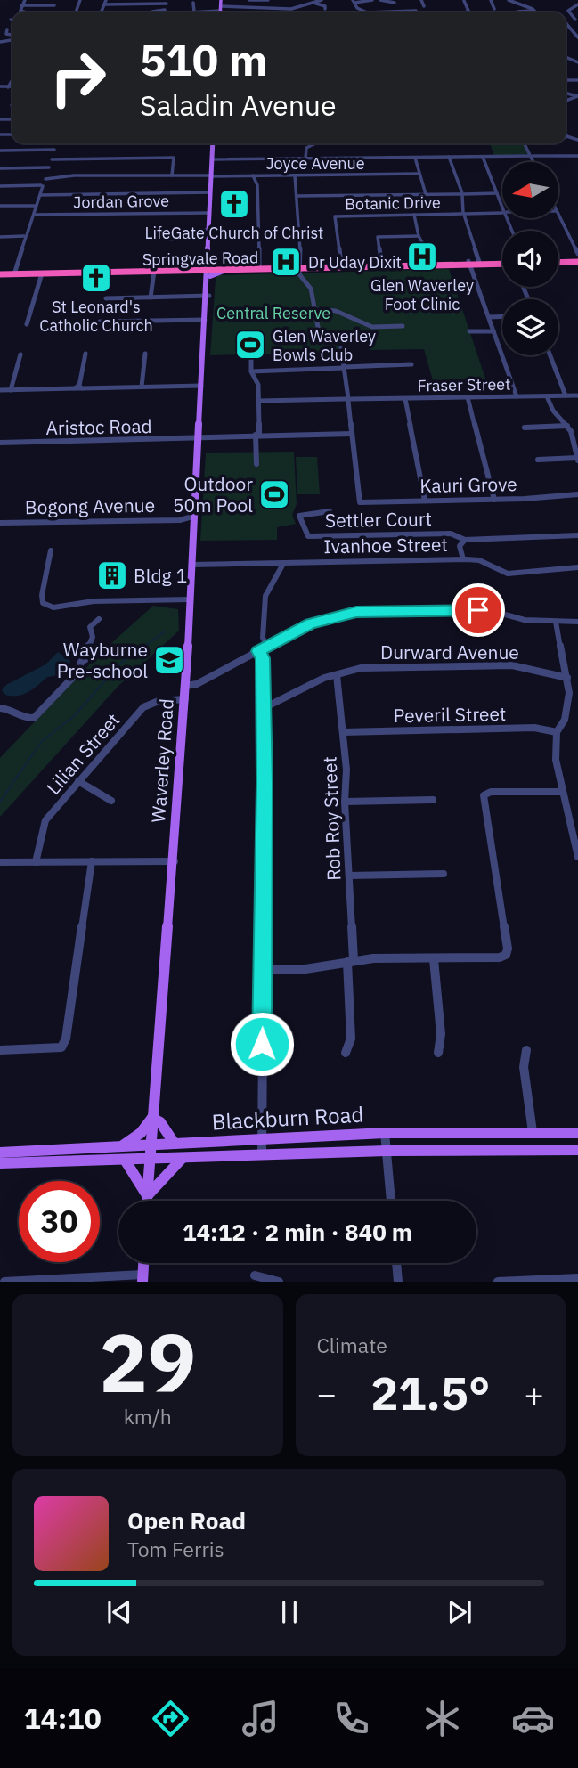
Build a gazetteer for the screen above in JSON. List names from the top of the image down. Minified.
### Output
{"streets":{"highway":["Springvale Road"],"main road":["Waverley Road","Blackburn Road"],"street":["Joyce Avenue","Jordan Grove","Botanic Drive","Fraser Street","Aristoc Road","Kauri Grove","Bogong Avenue","Settler Court","Ivanhoe Street","Durward Avenue","Peveril Street","Lilian Street","Rob Roy Street"]},"crossings":[["Joyce Avenue","Waverley Road"],["Jordan Grove","Waverley Road"],["Botanic Drive","Springvale Road"],["Springvale Road","Waverley Road"],["Aristoc Road","Kauri Grove"],["Aristoc Road","Waverley Road"],["Bogong Avenue","Waverley Road"],["Ivanhoe Street","Waverley Road"],["Durward Avenue","Rob Roy Street"],["Peveril Street","Rob Roy Street"],["Lilian Street","Waverley Road"],["Waverley Road","Blackburn Road"]],"parks":["Central Reserve"],"places":{"church":["LifeGate Church of Christ","St Leonard's Catholic Church"],"hospital":["Glen Waverley Foot Clinic","Dr Uday Dixit"],"sports":["Glen Waverley Bowls Club","Outdoor 50m Pool"],"building":["Bldg 1"],"school or university":["Wayburne Pre-school"]},"north":"left","page":{"turn":["510 m","Saladin Avenue"],"limit":"30","trip":"14:12 · 2 min · 840 m","tile":[["29","km/h"],"Climate"],"heat":["−","21.5°","+"],"song":["Open Road","Tom Ferris"],"tabs":"14:10"}}
